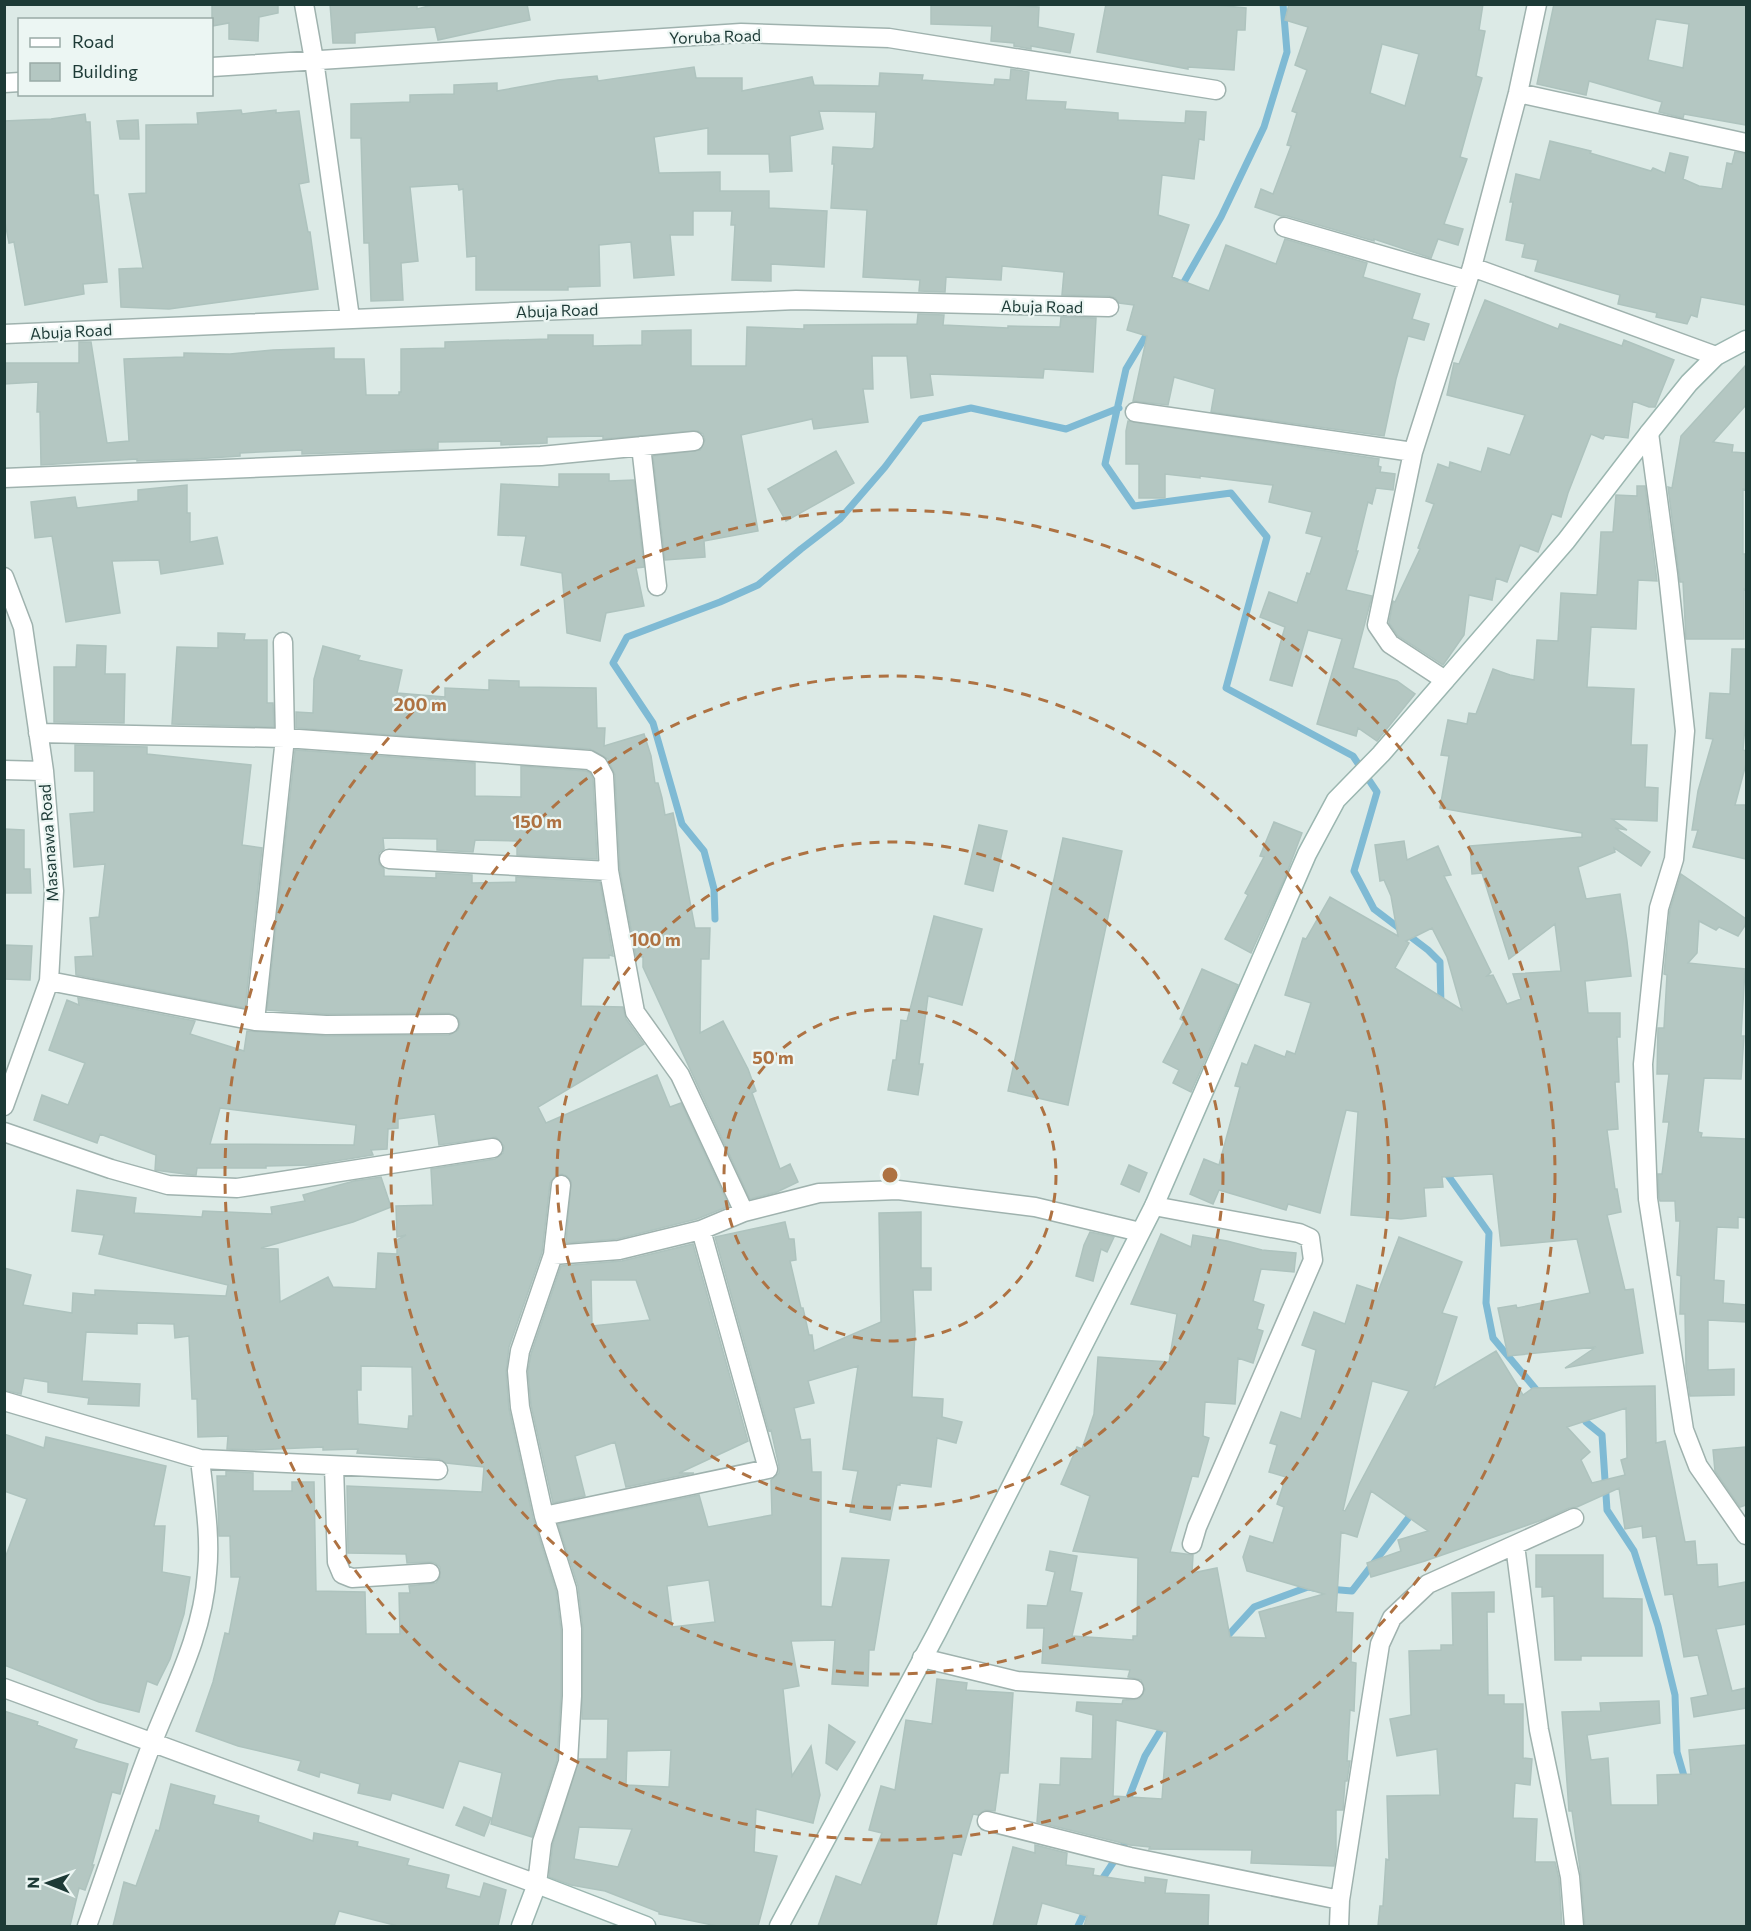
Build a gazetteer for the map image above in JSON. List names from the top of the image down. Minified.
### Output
{"streets":{"street":["Yoruba Road","Abuja Road","Masanawa Road"]},"legend":["Road","Building"],"north":"left","rings":["200 m","150 m","100 m","50 m"]}
